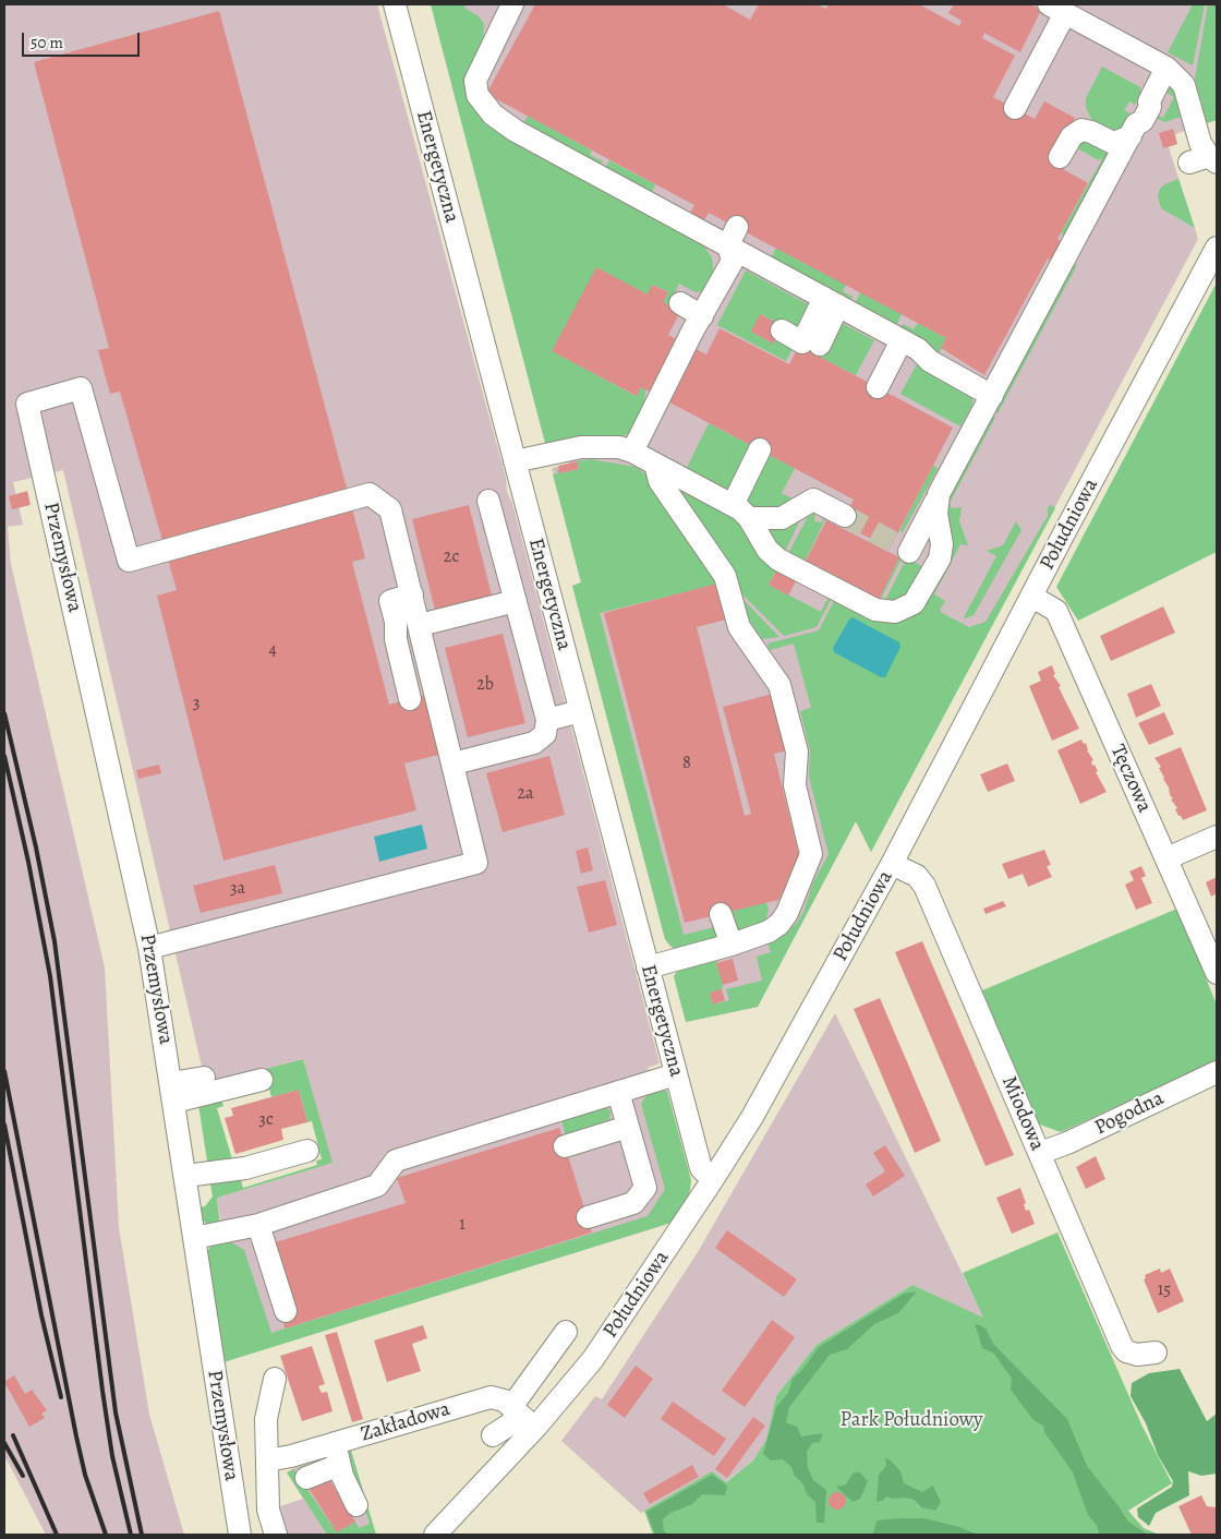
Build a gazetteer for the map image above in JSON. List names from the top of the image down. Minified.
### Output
{"streets":{"street":["Energetyczna","Południowa","Przemysłowa","Tęczowa","Miodowa","Pogodna","Zakładowa"]},"crossings":[["Energetyczna","Południowa"],["Południowa","Tęczowa"],["Południowa","Miodowa"],["Południowa","Zakładowa"],["Miodowa","Pogodna"]],"parks":["Park Południowy"],"house_numbers":["2c","4","2b","3","8","2a","3a","3c","1","15"],"scale_bar":"50 m"}
